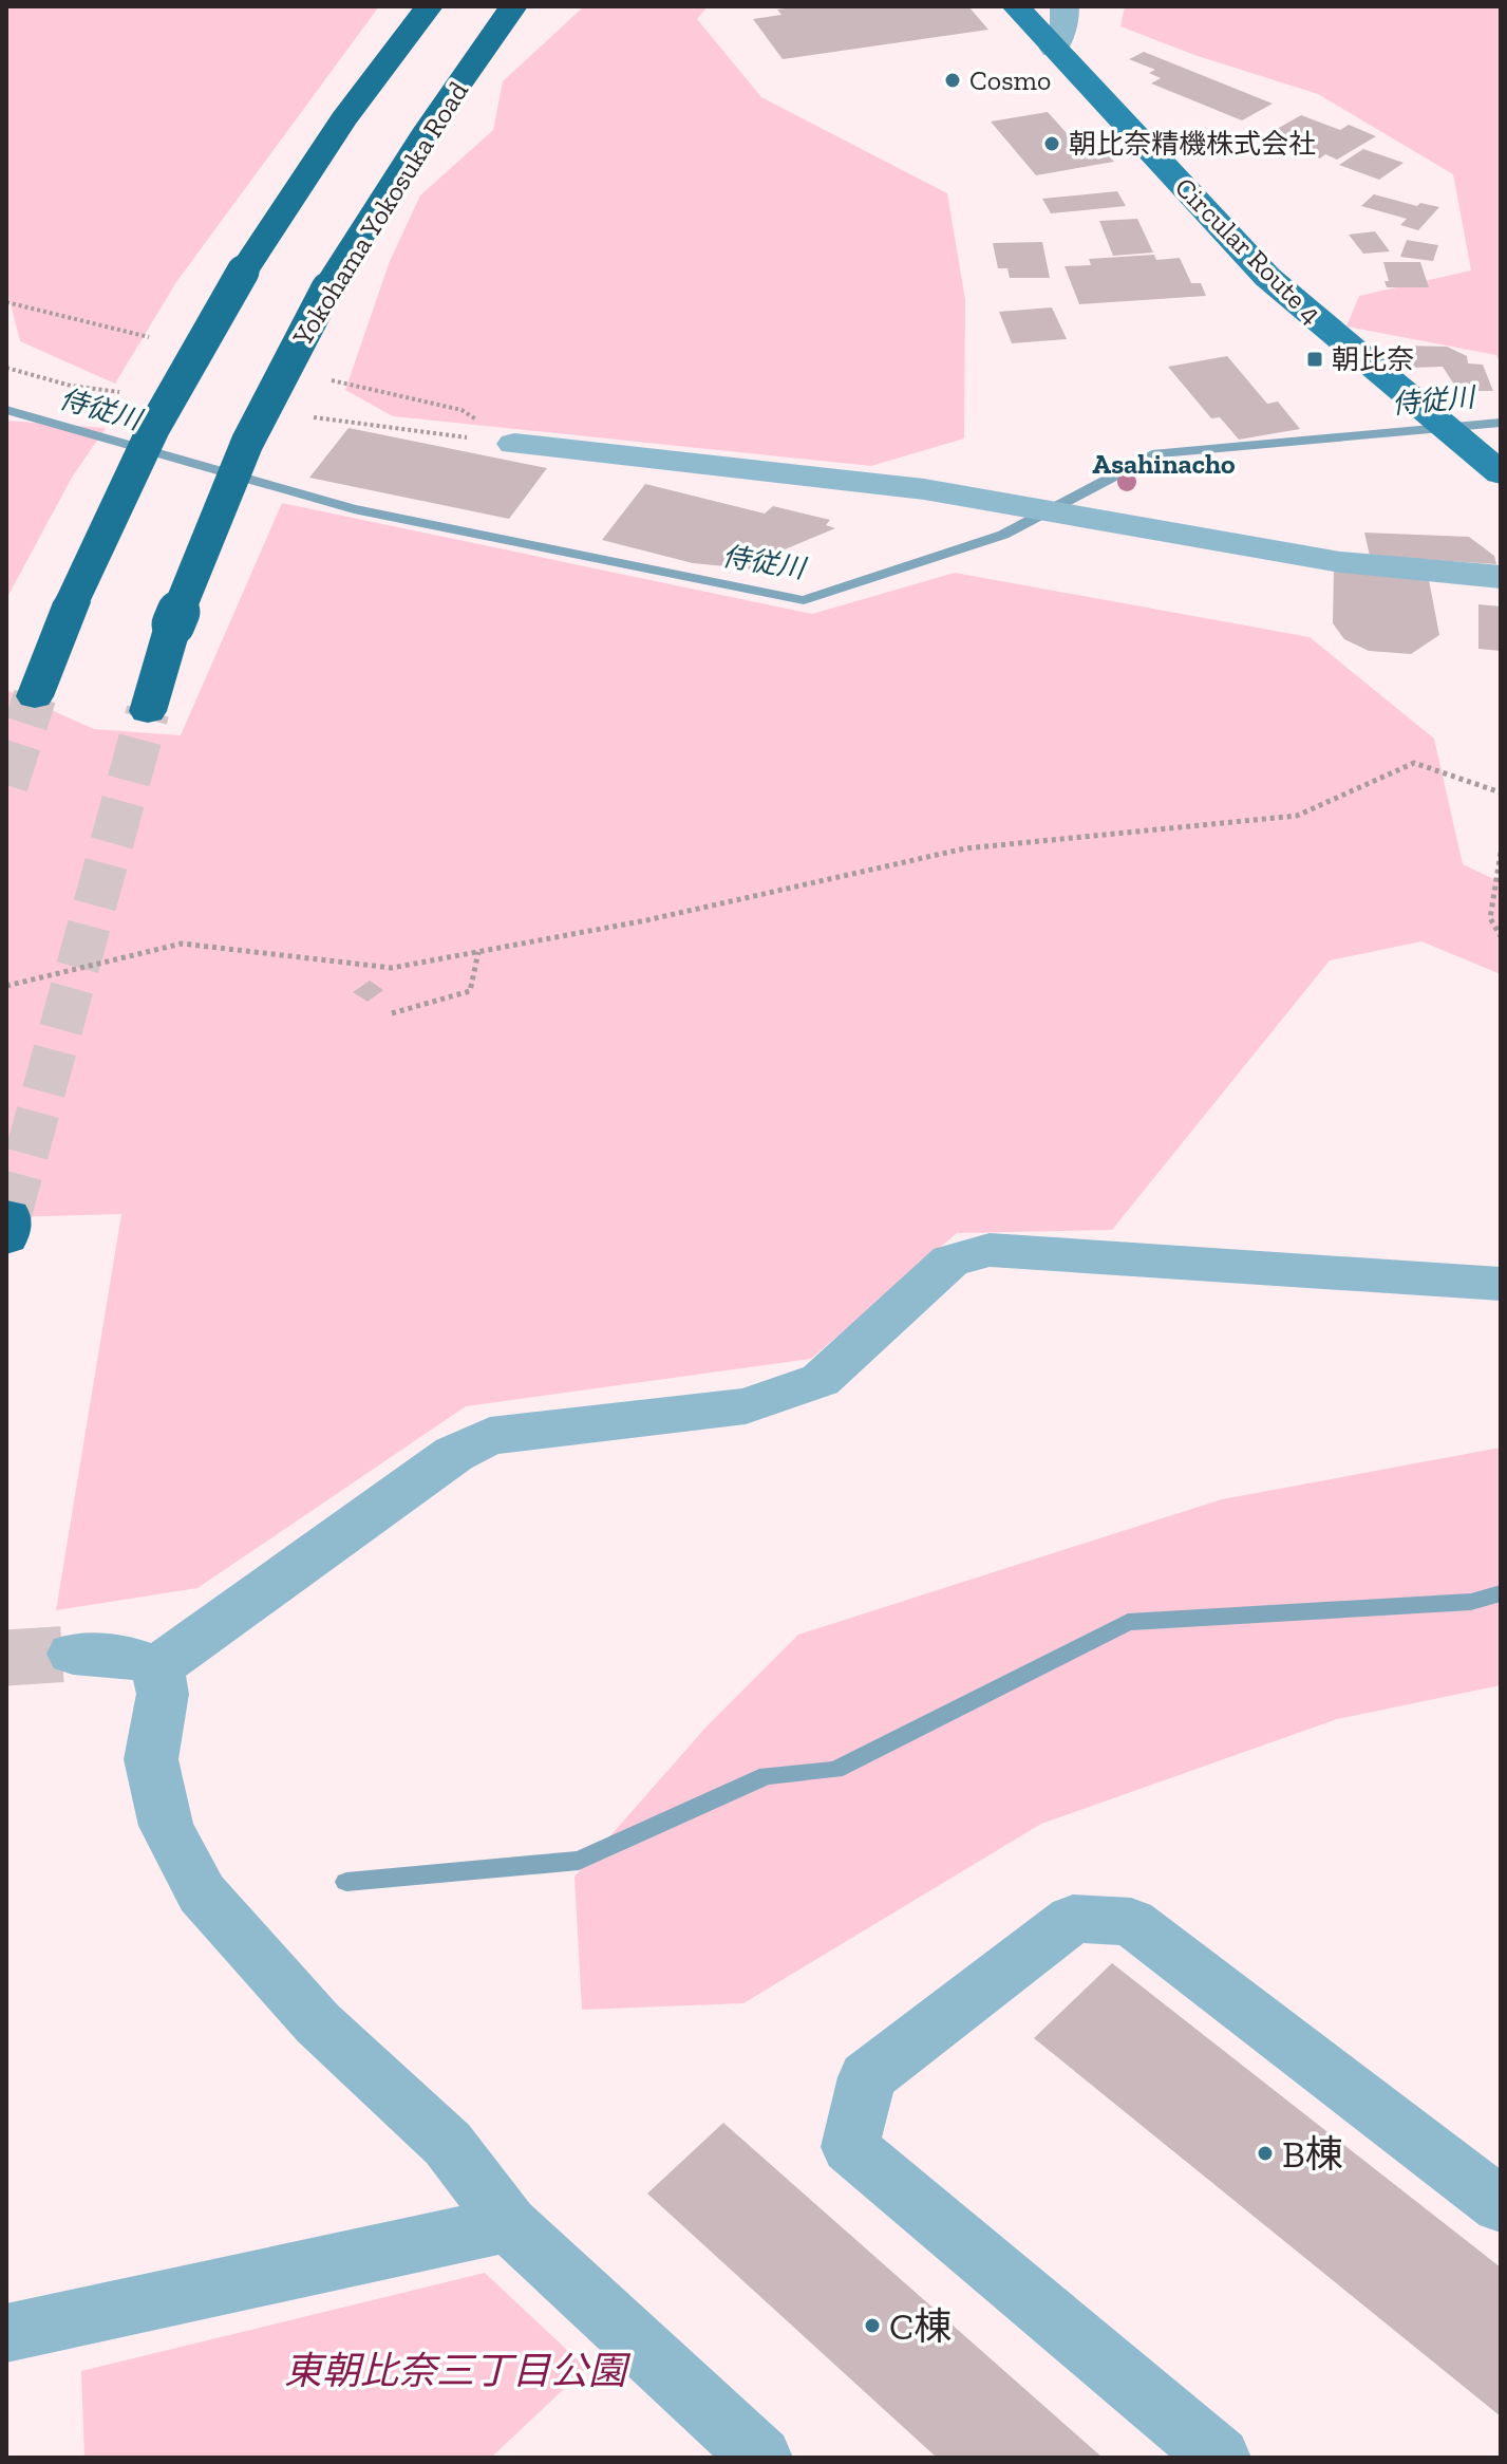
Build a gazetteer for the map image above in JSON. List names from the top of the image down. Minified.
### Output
{"streets":{"highway":["Yokohama Yokosuka Road"],"main road":["Circular Route 4"]},"districts":["Asahinacho"],"water":["侍従川"],"parks":["東朝比奈三丁目公園"],"places":{"other":["Cosmo","朝比奈精機株式会社","B棟","C棟"],"transit":["朝比奈"]}}
